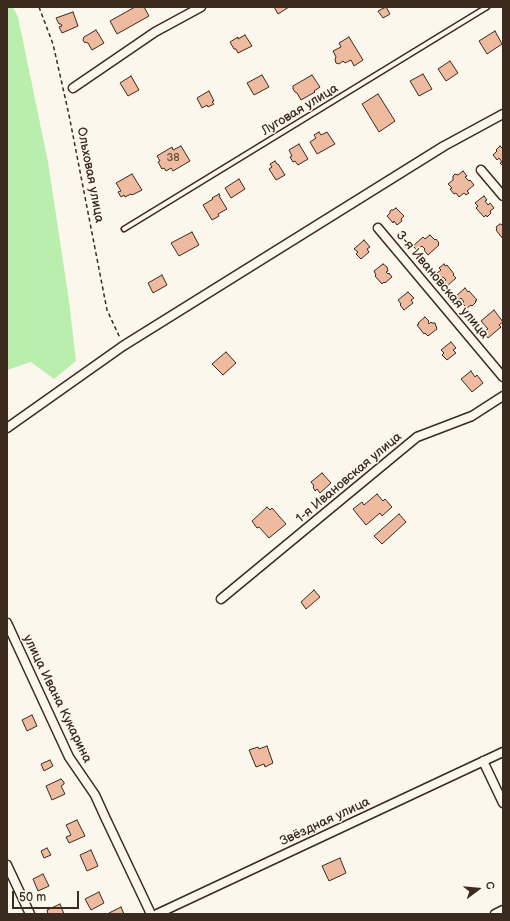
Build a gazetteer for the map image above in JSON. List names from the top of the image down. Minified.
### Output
{"streets":{"street":["3-я Ивановская улица","1-я Ивановская улица","улица Ивана Кукарина","Звёздная улица"],"lane":["Луговая улица"],"path":["Ольховая улица"]},"house_numbers":["38"],"scale_bar":"50 m","north":"right"}
